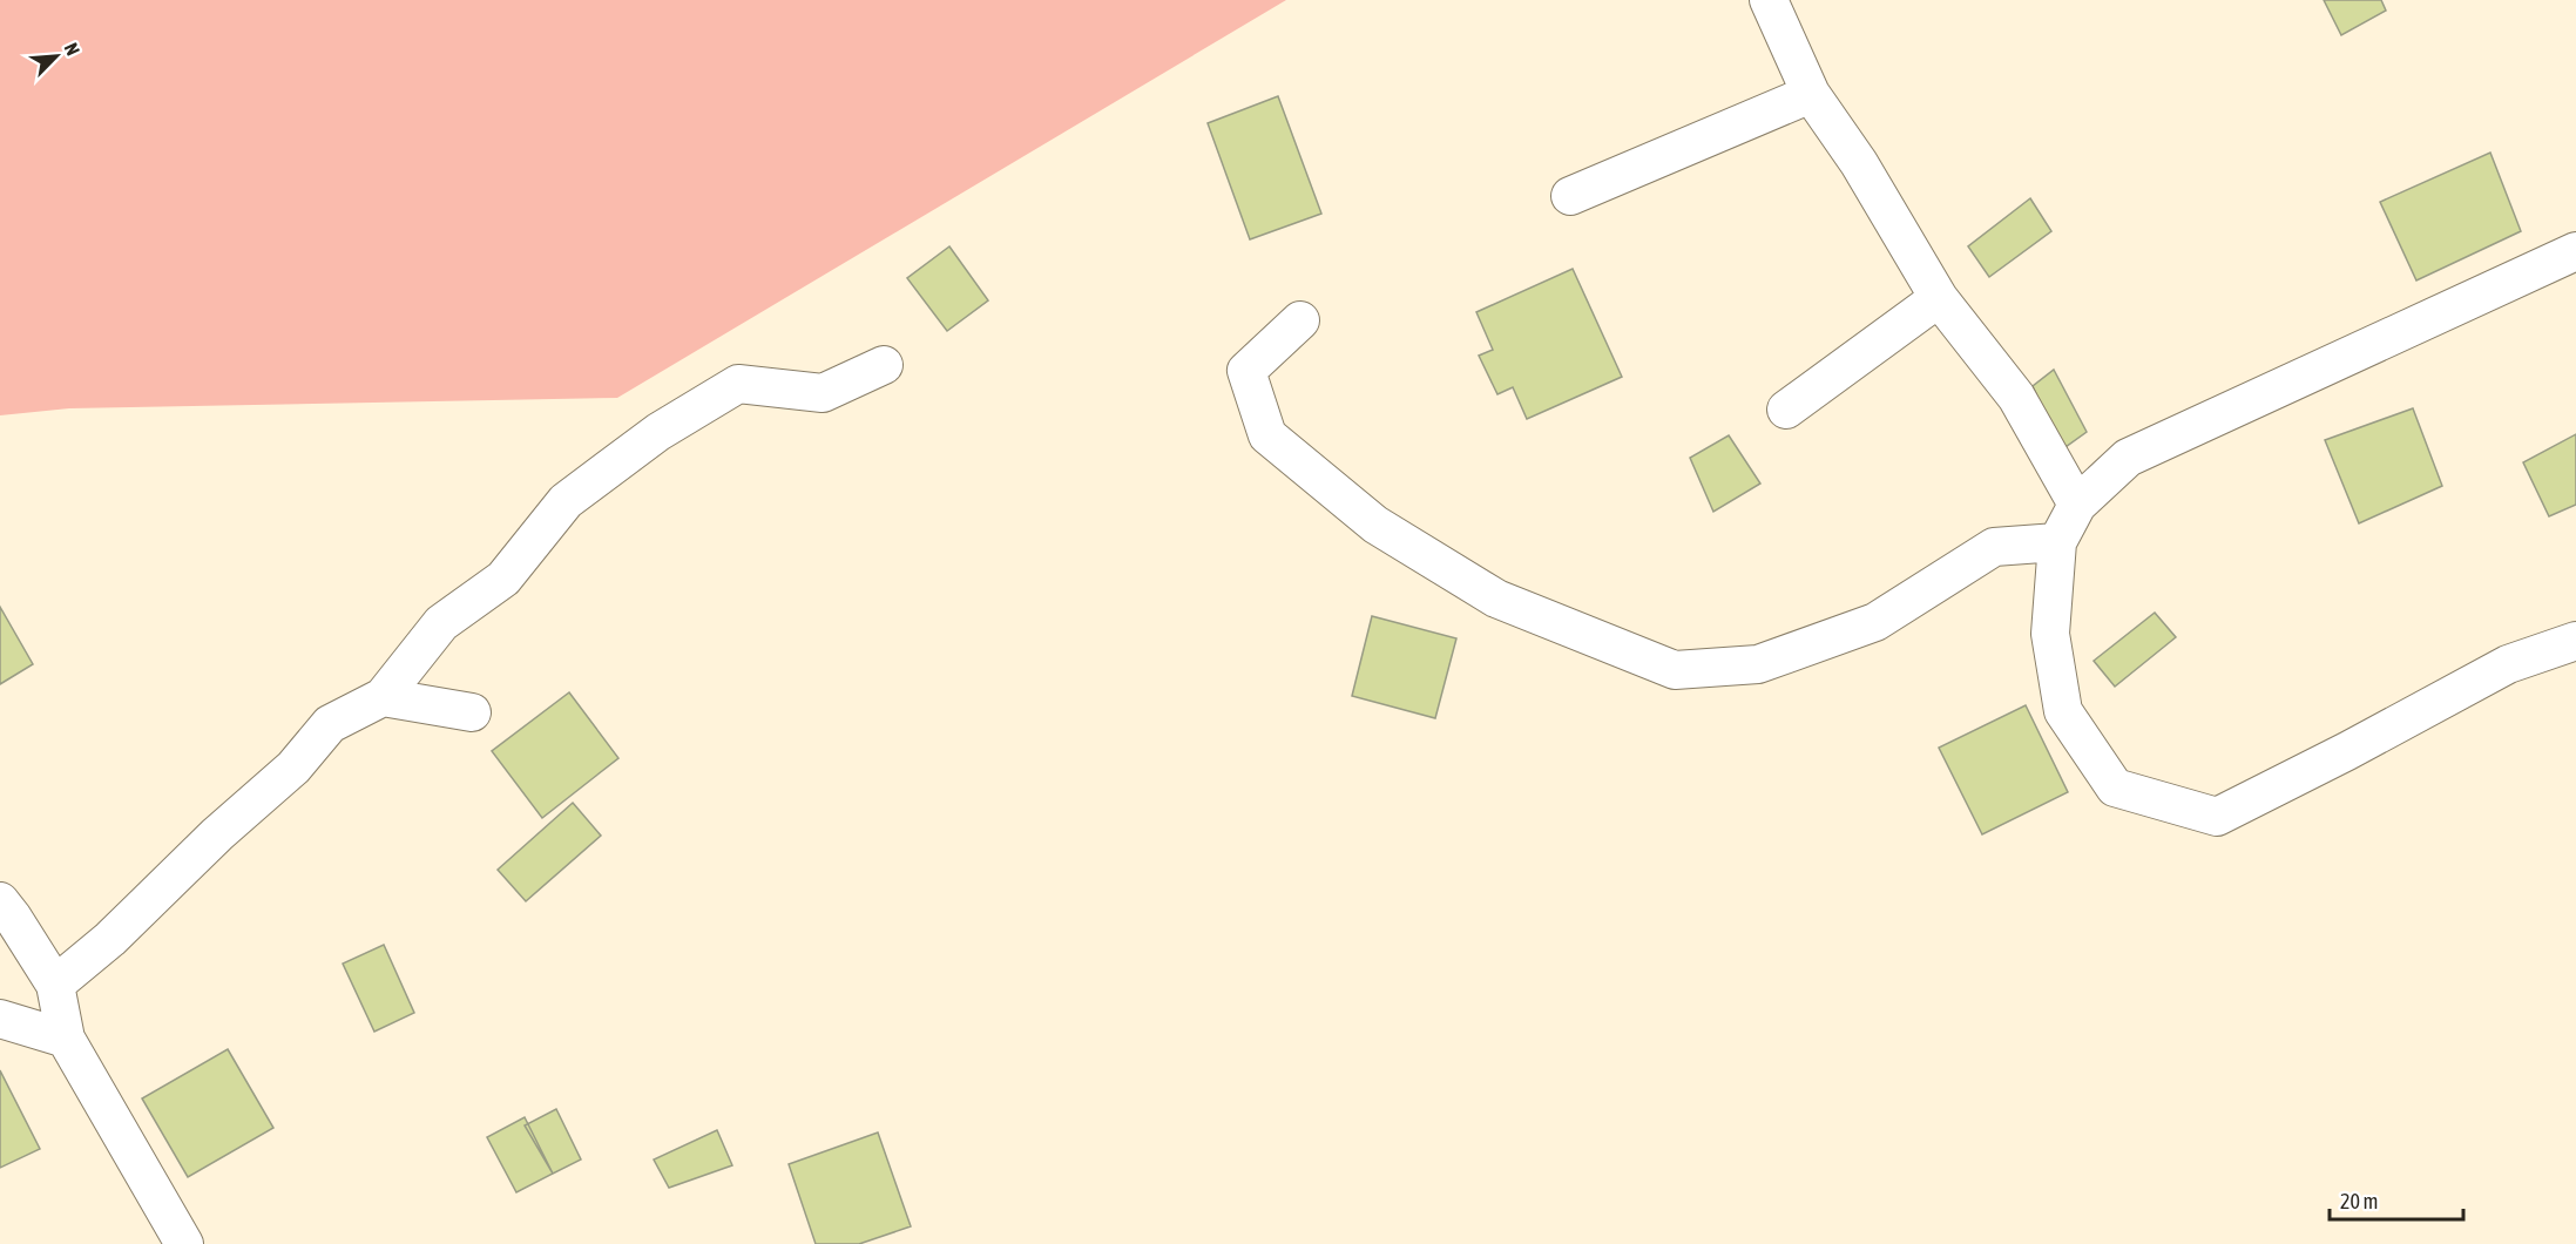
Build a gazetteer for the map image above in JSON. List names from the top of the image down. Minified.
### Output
{"scale_bar":"20 m","north":"top right"}
